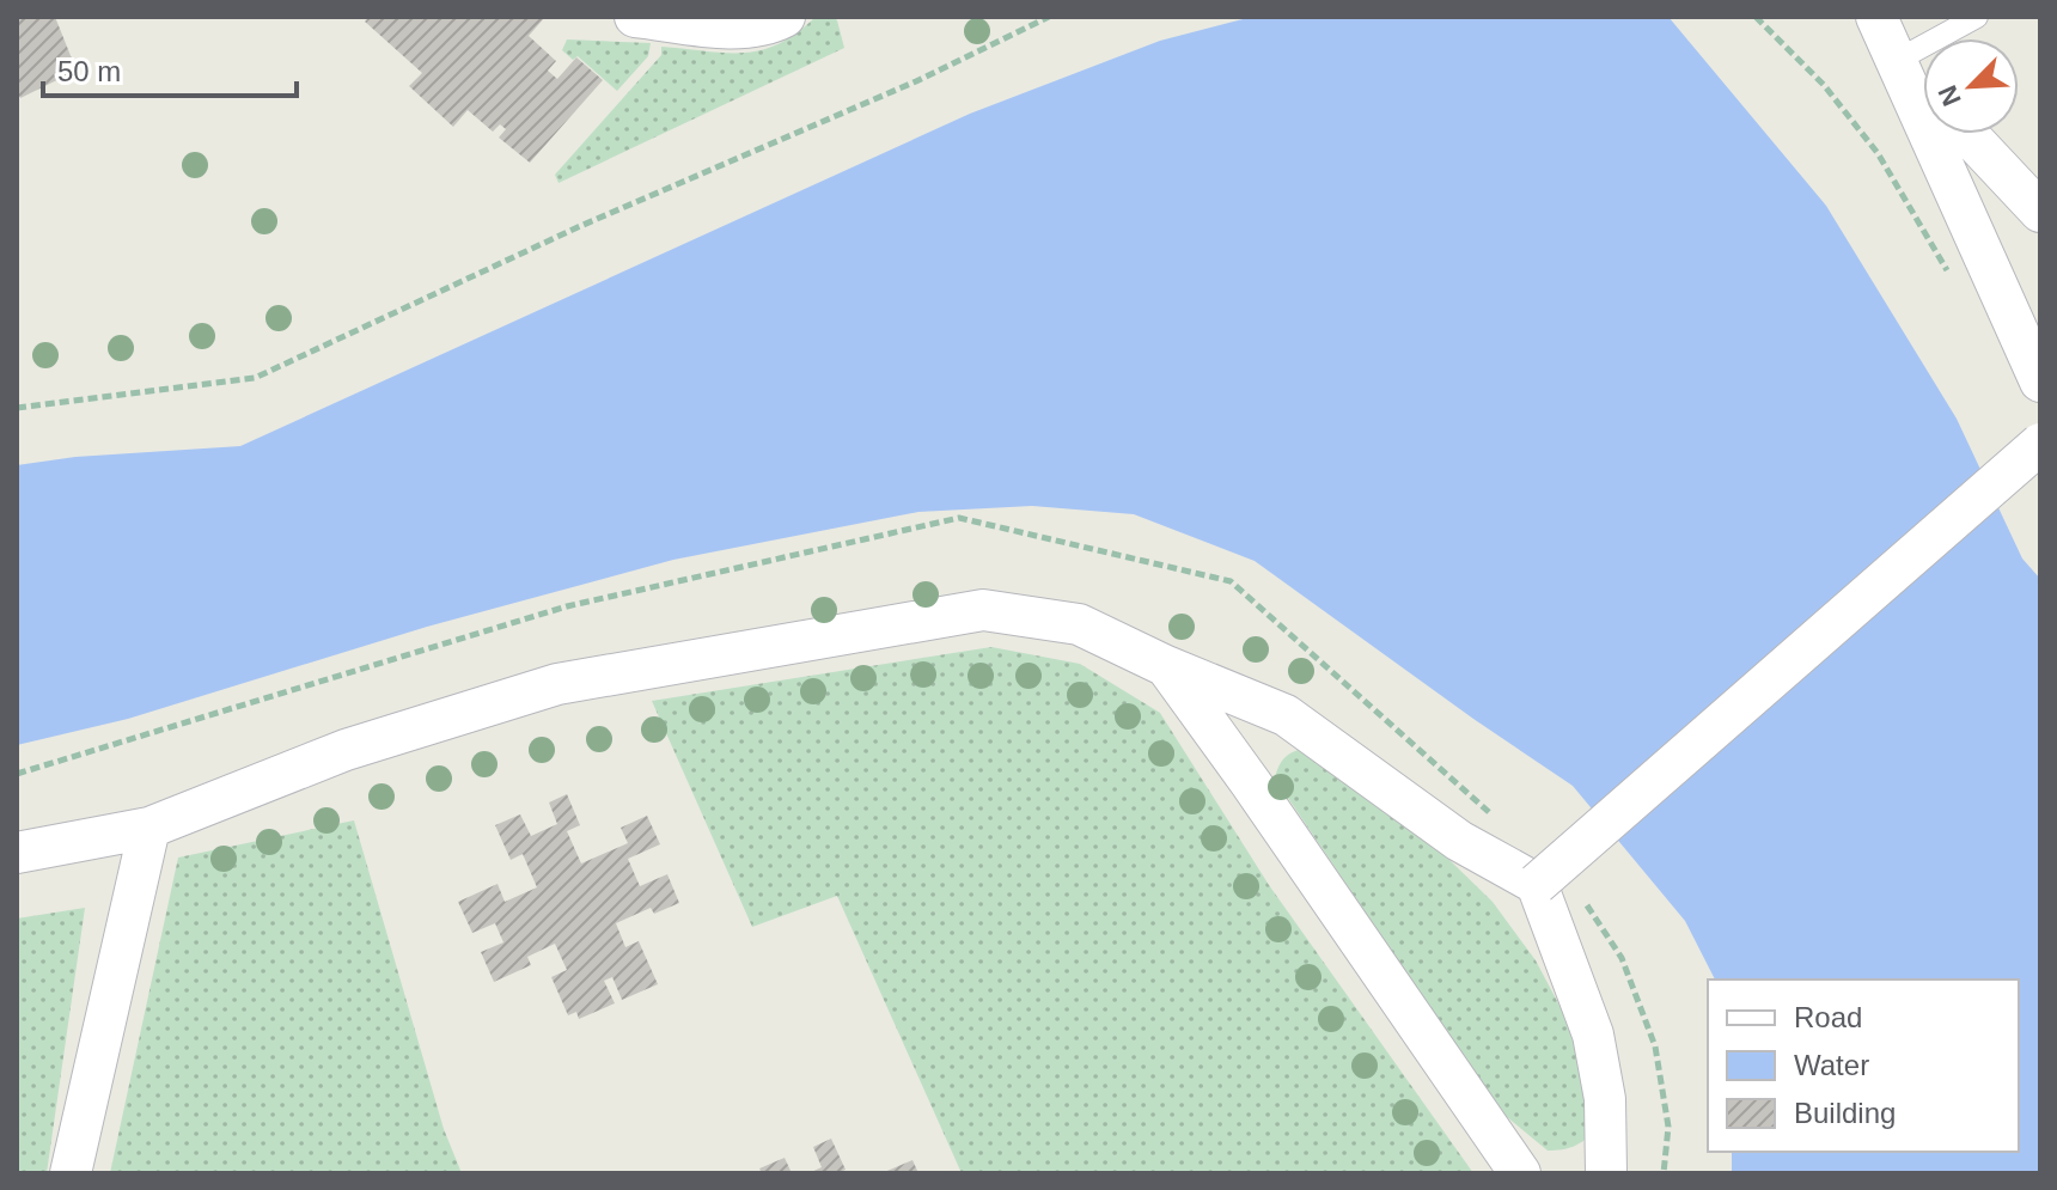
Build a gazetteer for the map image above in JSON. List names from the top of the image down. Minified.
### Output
{"legend":["Road","Water","Building"],"scale_bar":"50 m","north":"bottom left"}
